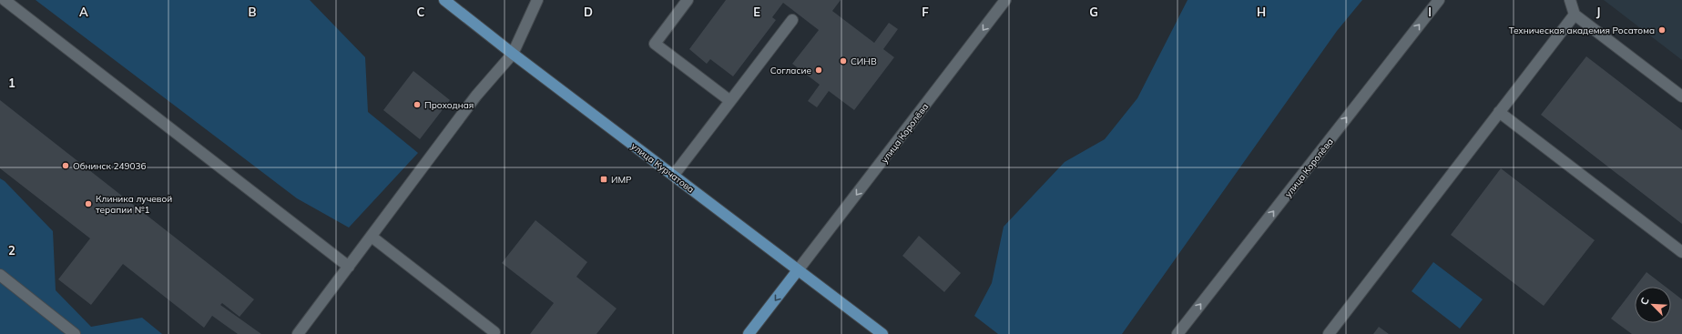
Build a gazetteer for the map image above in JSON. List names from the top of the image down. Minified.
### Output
{"streets":{"main road":["улица Королёва","улица Курчатова"]},"crossings":[["улица Королёва","улица Курчатова"]],"places":{"other":["Техническая академия Росатома","СИНВ","Согласие","Проходная","Обнинск 249036","Клиника лучевой терапии №1"],"transit":["ИМР"]},"north":"top left","grid":{"columns":["A","B","C","D","E","F","G","H","I","J"],"rows":["1","2"]}}
